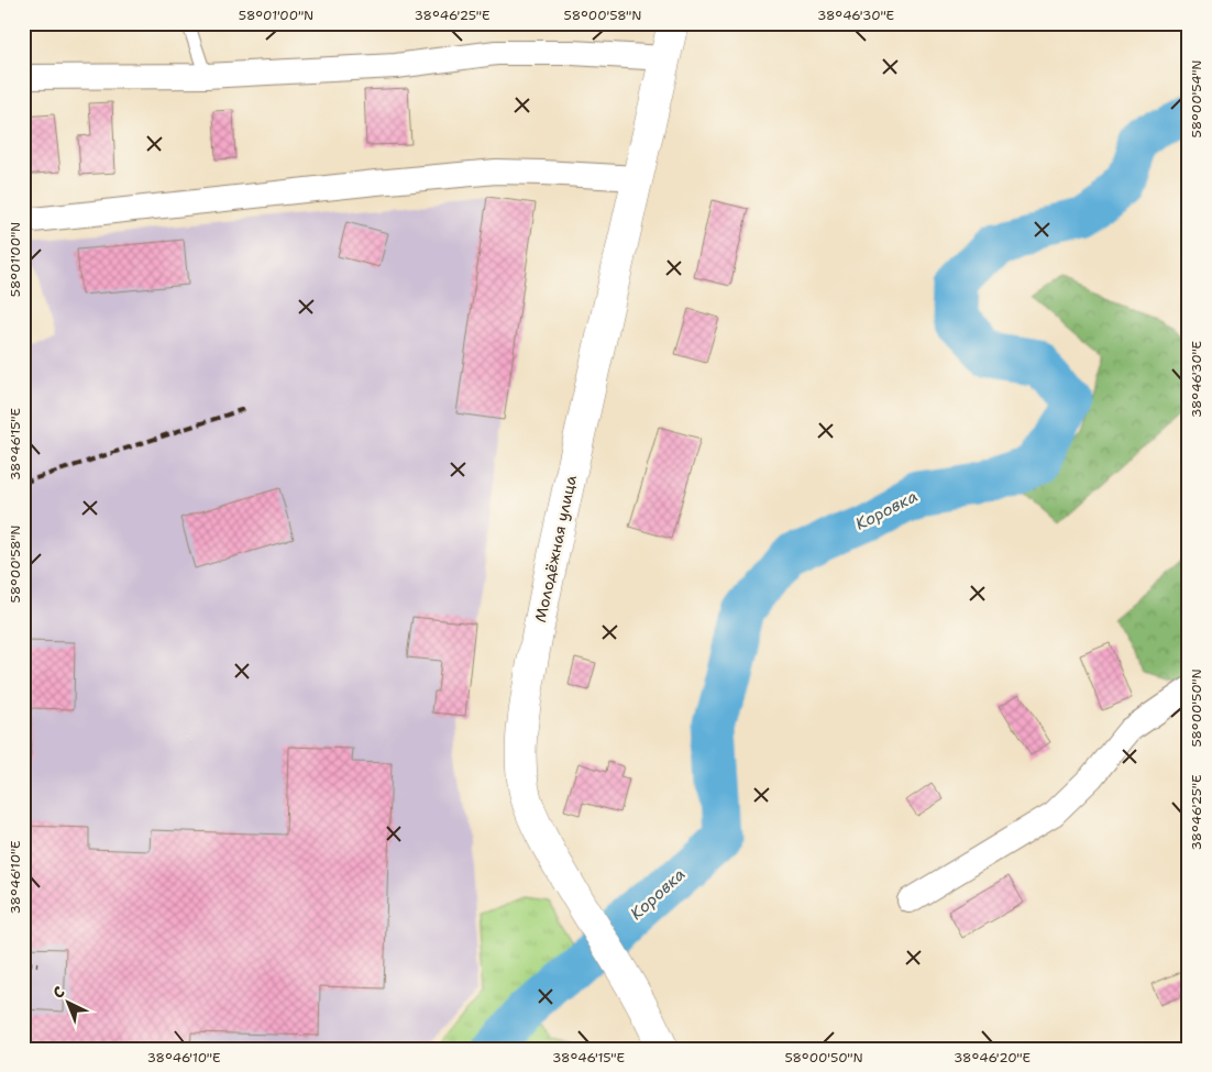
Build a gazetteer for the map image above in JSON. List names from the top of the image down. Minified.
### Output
{"streets":{"main road":["Молодёжная улица"]},"water":["Коровка"],"north":"top left","coordinates":["58°01'00\"N","38°46'25\"E","58°00'58\"N","38°46'30\"E","58°00'54\"N","38°46'15\"E","58°00'50\"N","38°46'10\"E","38°46'20\"E"]}
